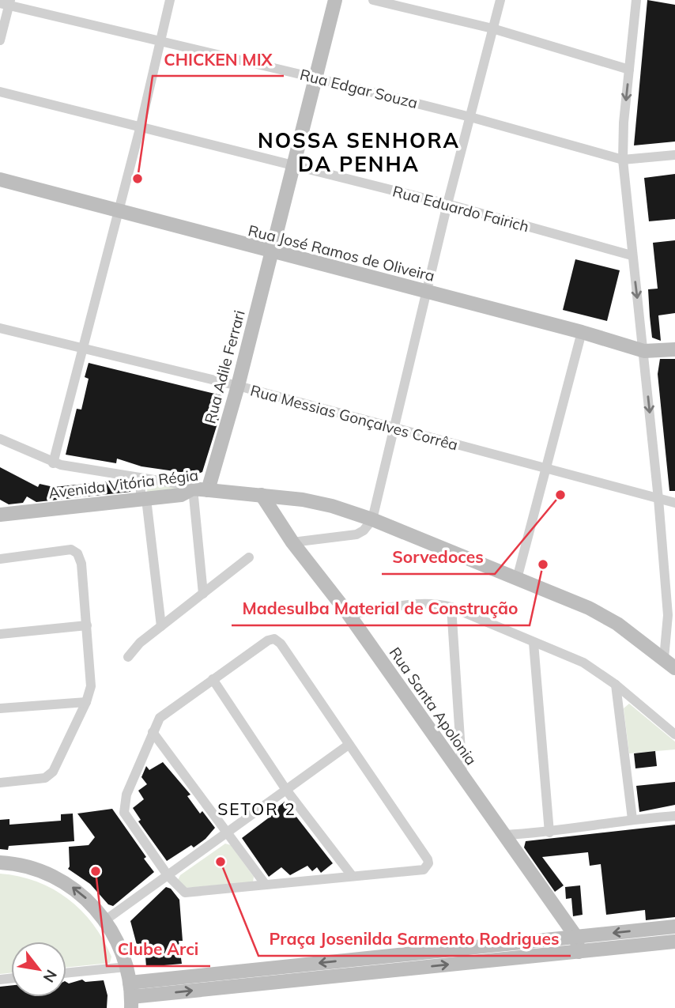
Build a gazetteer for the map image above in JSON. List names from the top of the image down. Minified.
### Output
{"streets":{"street":["Rua Edgar Souza","Rua Eduardo Fairich","Rua José Ramos de Oliveira","Rua Adile Ferrari","Rua Messias Gonçalves Corrêa","Avenida Vitória Régia","Rua Santa Apolonia"]},"crossings":[["Rua Edgar Souza","Rua Adile Ferrari"],["Rua Eduardo Fairich","Rua Adile Ferrari"],["Rua José Ramos de Oliveira","Rua Adile Ferrari"],["Rua Adile Ferrari","Rua Messias Gonçalves Corrêa"],["Rua Adile Ferrari","Avenida Vitória Régia"],["Avenida Vitória Régia","Rua Santa Apolonia"]],"districts":["NOSSA SENHORA DA PENHA","SETOR 2"],"places":["CHICKEN MIX","Sorvedoces","Madesulba Material de Construção","Praça Josenilda Sarmento Rodrigues","Clube Arci"],"north":"bottom right"}
